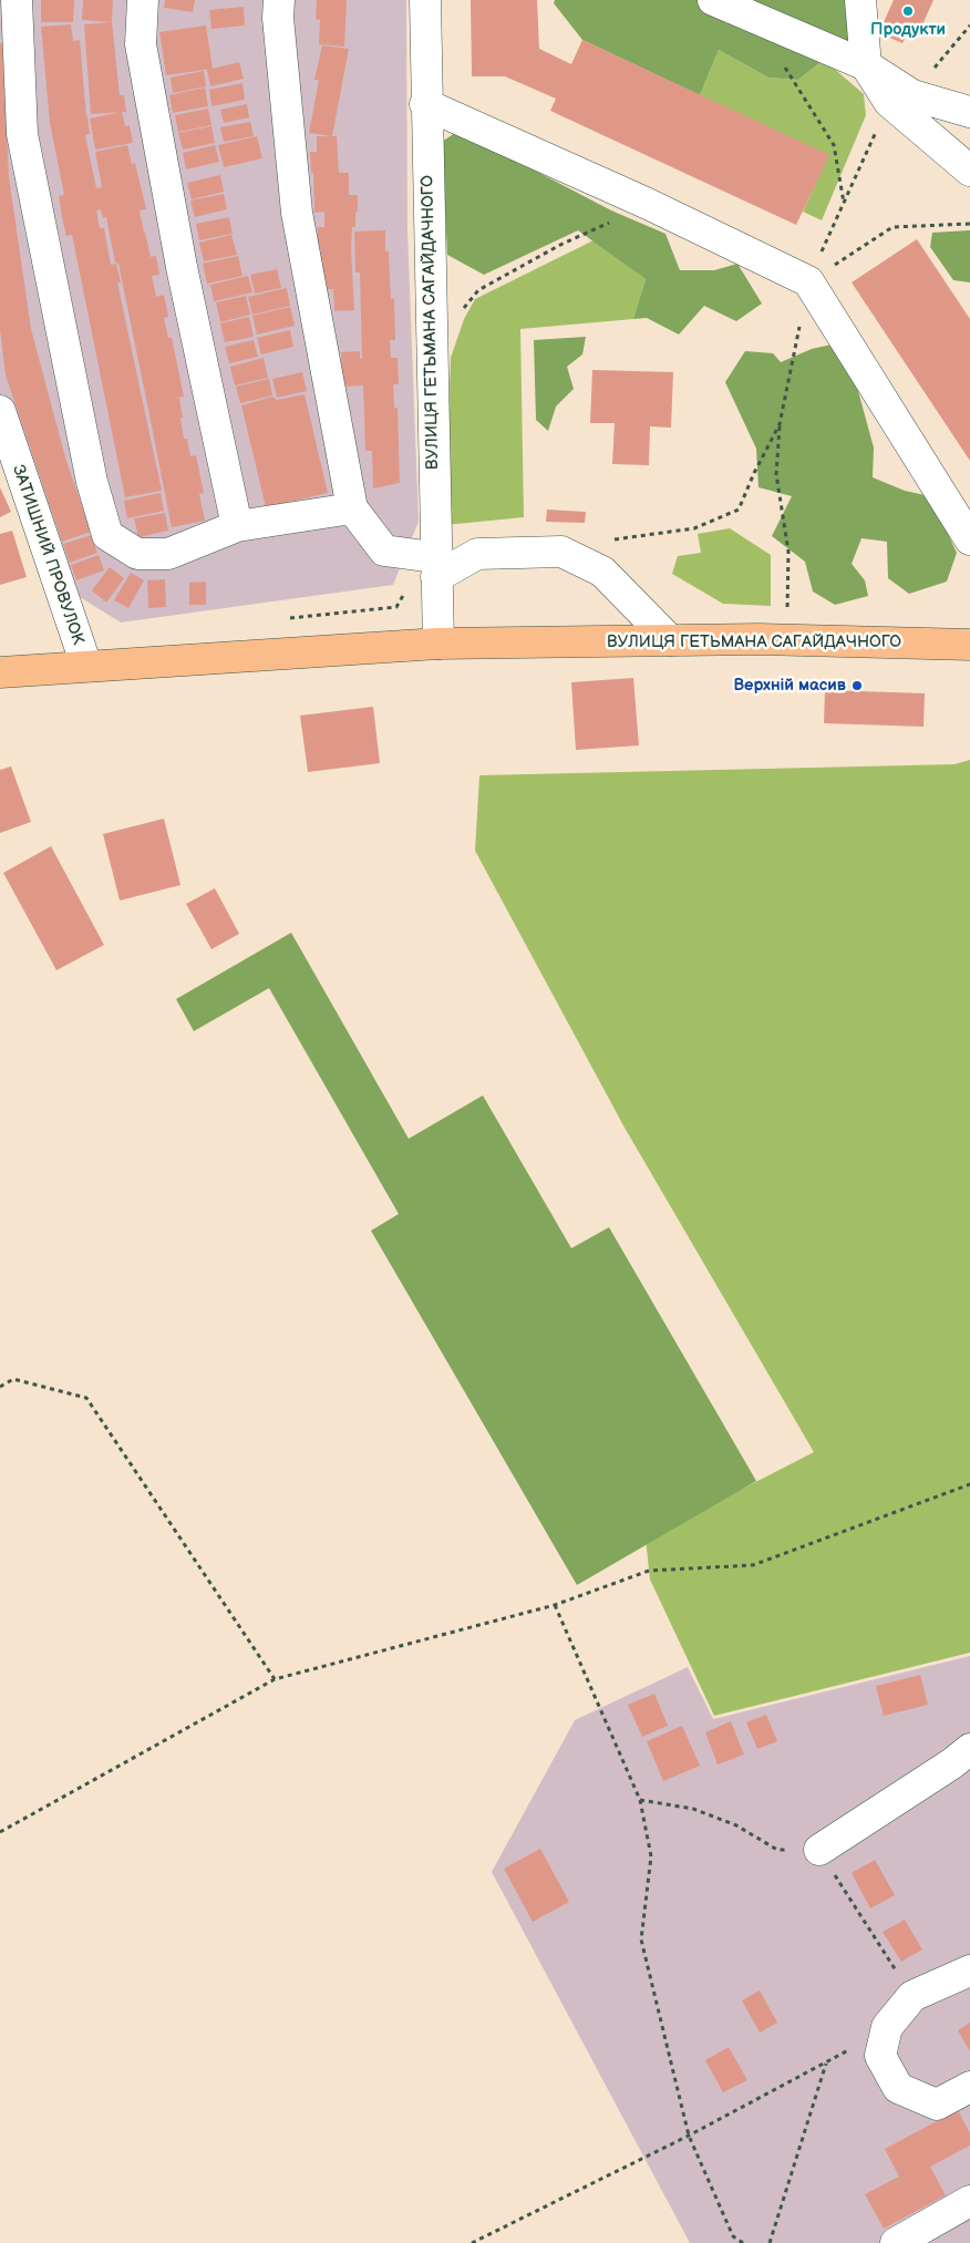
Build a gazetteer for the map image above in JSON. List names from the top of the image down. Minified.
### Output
{"streets":{"main road":["ВУЛИЦЯ ГЕТЬМАНА САГАЙДАЧНОГО"],"street":["ЗАТИШНИЙ ПРОВУЛОК"]},"crossings":[["ВУЛИЦЯ ГЕТЬМАНА САГАЙДАЧНОГО","ЗАТИШНИЙ ПРОВУЛОК"]],"places":["Продукти","Верхній масив"]}
